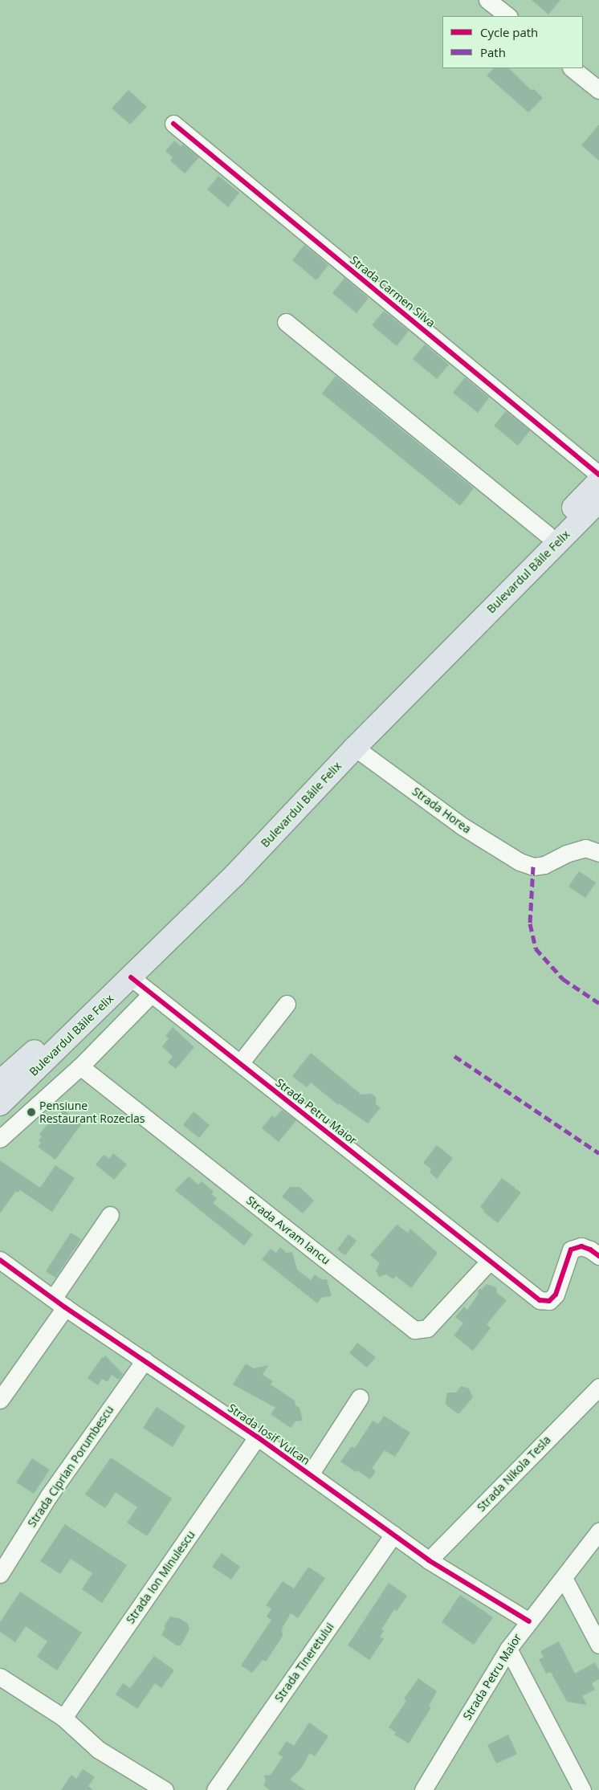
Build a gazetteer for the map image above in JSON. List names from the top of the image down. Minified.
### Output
{"streets":{"main road":["Bulevardul Băile Felix"],"street":["Strada Carmen Silva","Strada Horea","Strada Petru Maior","Strada Avram Iancu","Strada Iosif Vulcan","Strada Ciprian Porumbescu","Strada Nikola Tesla","Strada Ion Minulescu","Strada Tineretului"]},"crossings":[["Bulevardul Băile Felix","Strada Horea"],["Bulevardul Băile Felix","Strada Petru Maior"],["Strada Petru Maior","Strada Avram Iancu"],["Strada Petru Maior","Strada Iosif Vulcan"],["Strada Iosif Vulcan","Strada Ciprian Porumbescu"],["Strada Iosif Vulcan","Strada Nikola Tesla"],["Strada Iosif Vulcan","Strada Ion Minulescu"],["Strada Iosif Vulcan","Strada Tineretului"]],"places":["Pensiune Restaurant Rozeclas"],"legend":["Cycle path","Path"]}
